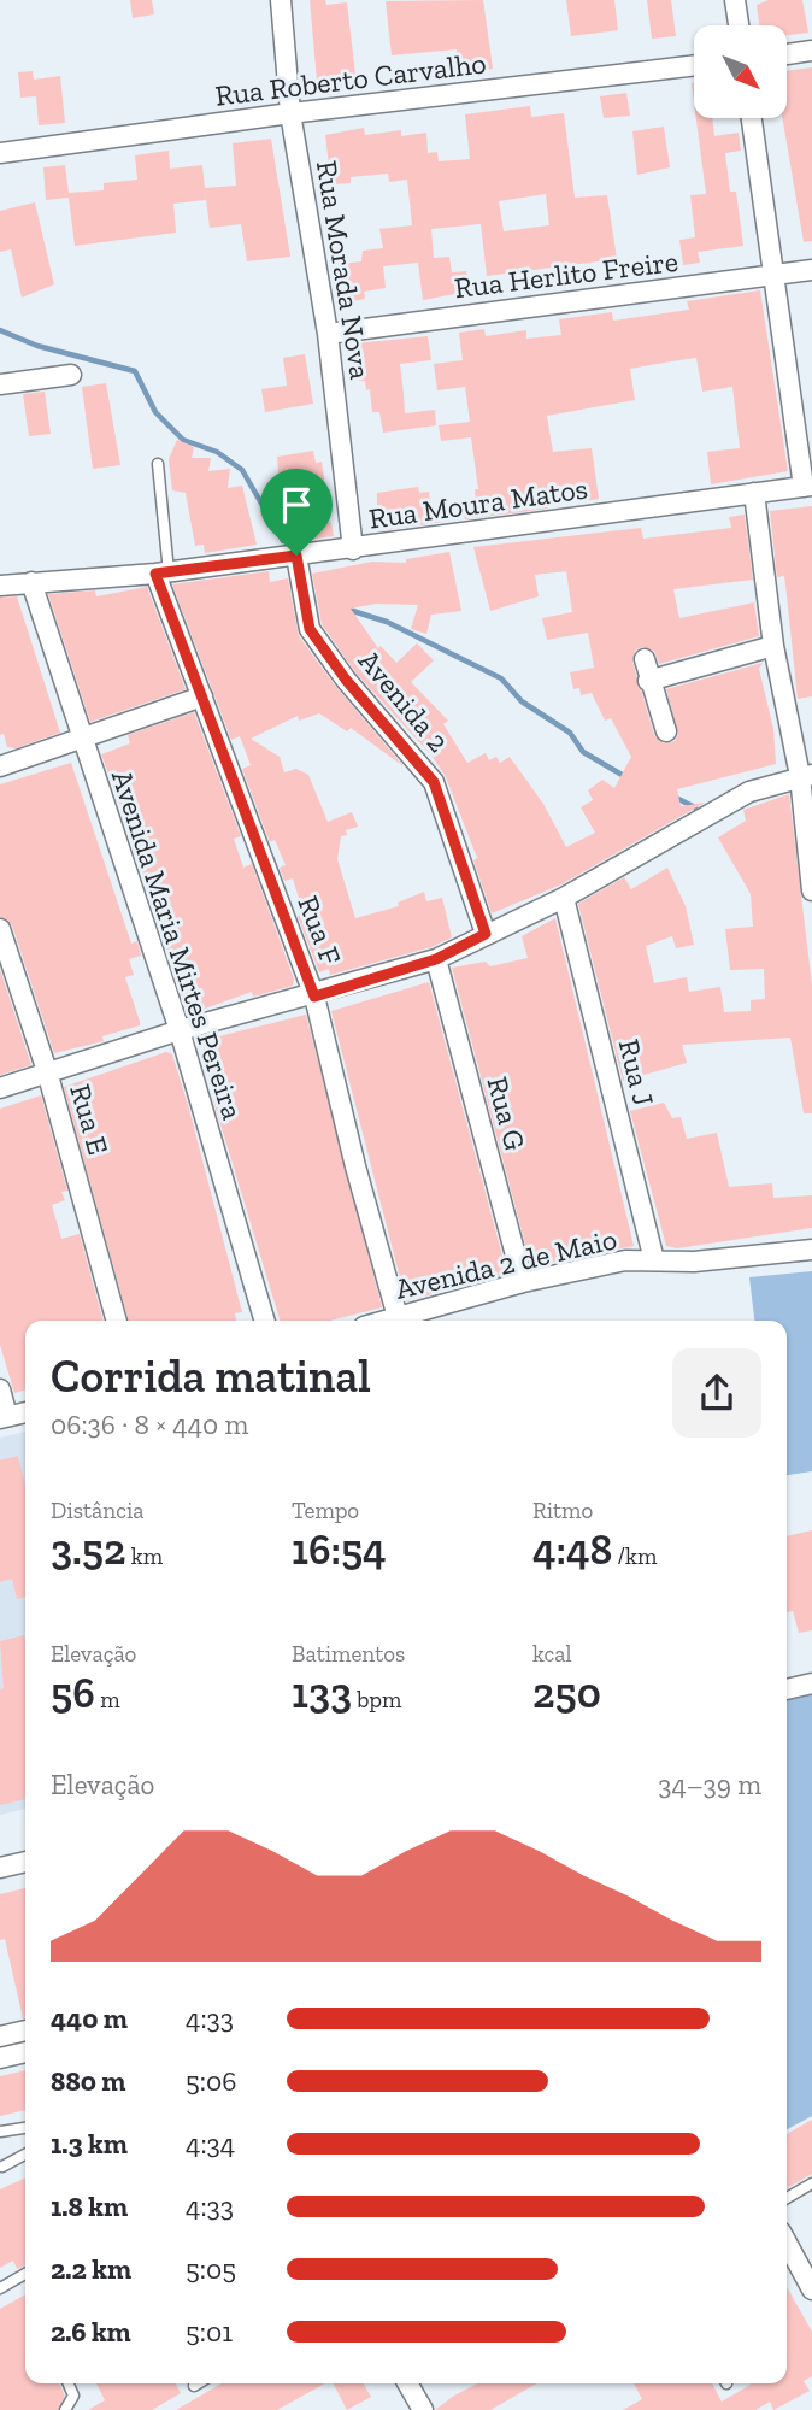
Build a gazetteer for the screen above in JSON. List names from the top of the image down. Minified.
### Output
{"streets":{"street":["Rua Roberto Carvalho","Rua Morada Nova","Rua Herlito Freire","Rua Moura Matos","Avenida 2","Rua F","Avenida Maria Mirtes Pereira","Rua J","Rua G","Rua E","Avenida 2 de Maio"]},"crossings":[["Rua Roberto Carvalho","Rua Morada Nova"],["Rua Morada Nova","Rua Herlito Freire"],["Rua Morada Nova","Rua Moura Matos"],["Rua Moura Matos","Avenida 2"],["Rua Moura Matos","Rua F"],["Rua Moura Matos","Avenida Maria Mirtes Pereira"],["Rua F","Avenida 2 de Maio"],["Rua J","Avenida 2 de Maio"],["Rua G","Avenida 2 de Maio"]],"north":"bottom right","page":{"heading":["Corrida matinal","06:36 · 8 × 440 m"],"stats":[["Distância","3.52 km"],["Tempo","16:54"],["Ritmo","4:48 /km"],["Elevação","56 m"],["Batimentos","133 bpm"],["kcal","250"]],"chart":["Elevação","34–39 m"],"list":[{"name":"440 m","note":"4:33"},{"name":"880 m","note":"5:06"},{"name":"1.3 km","note":"4:34"},{"name":"1.8 km","note":"4:33"},{"name":"2.2 km","note":"5:05"},{"name":"2.6 km","note":"5:01"}]}}
